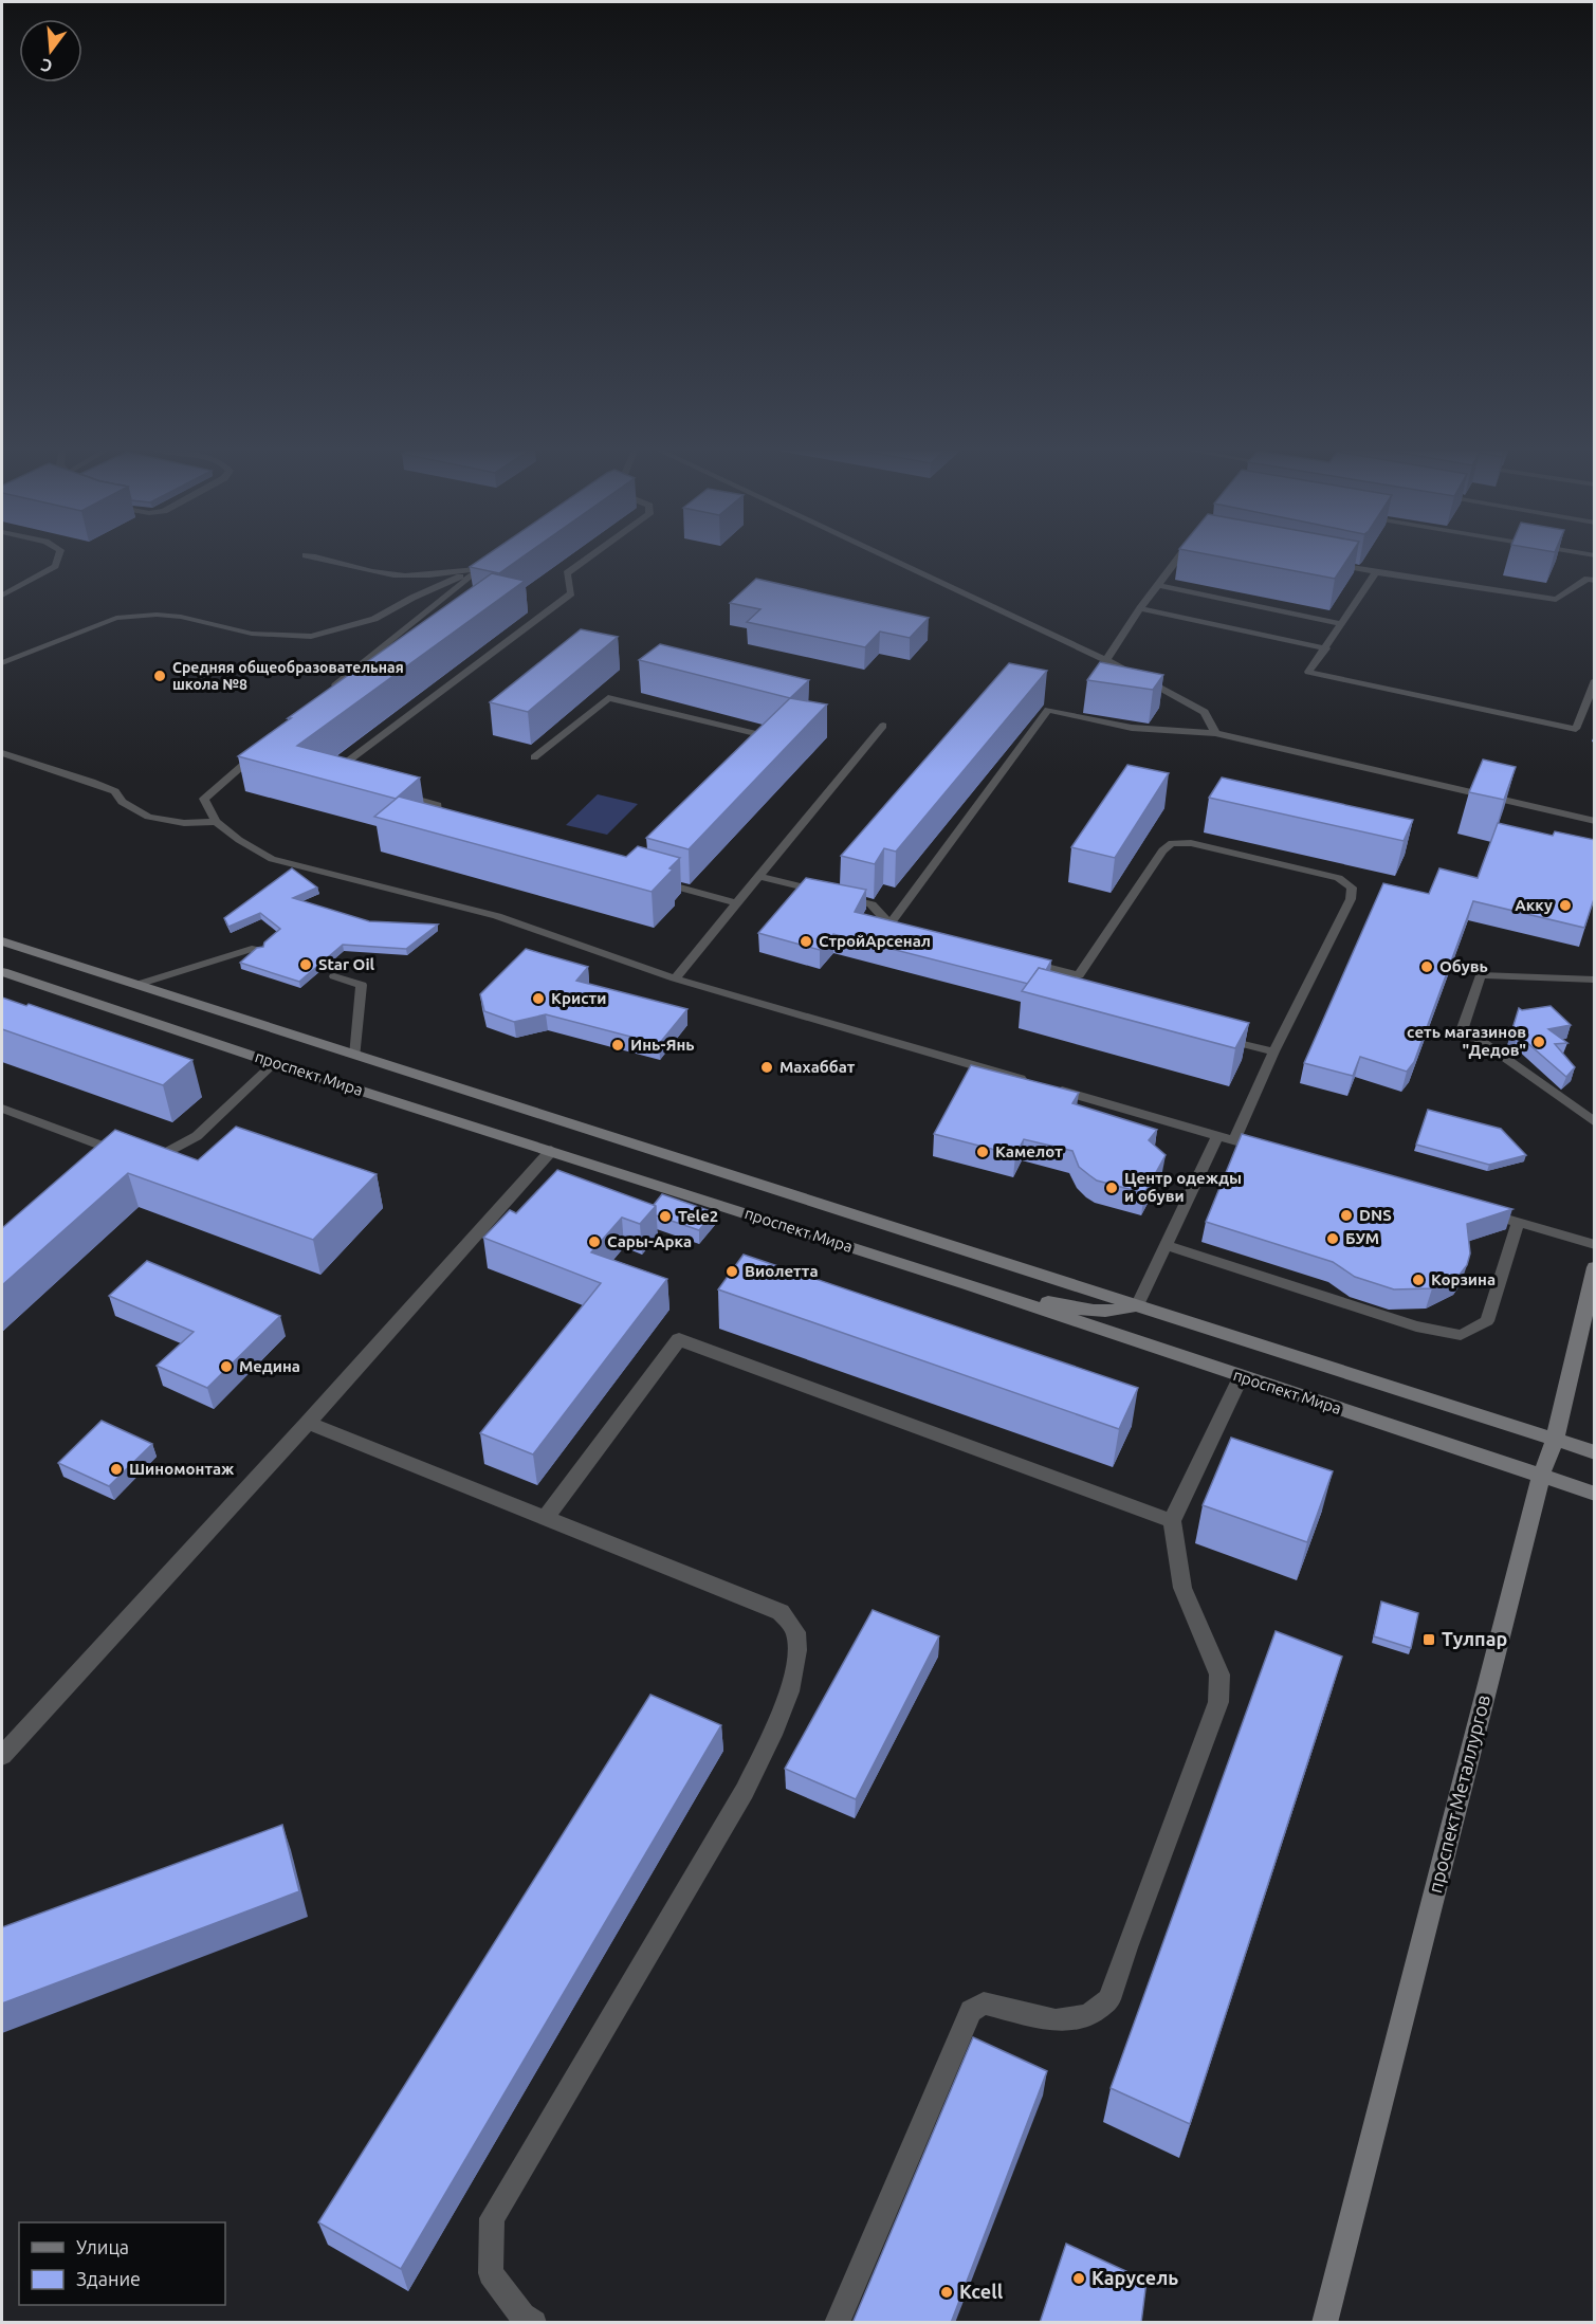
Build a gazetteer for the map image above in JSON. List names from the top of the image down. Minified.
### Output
{"streets":{"main road":["проспект Мира","проспект Металлургов"]},"crossings":[["проспект Мира","проспект Металлургов"]],"places":{"other":["Средняя общеобразовательная школа №8","Акку","СтройАрсенал","Star Oil","Обувь","Кристи","сеть магазинов \"Дедов\"","Инь-Янь","Махаббат","Камелот","Центр одежды и обуви","DNS","Tele2","БУМ","Сары-Арка","Виолетта","Корзина","Медина","Шиномонтаж","Карусель","Kcell"],"transit":["Тулпар"]},"legend":["Улица","Здание"],"north":"bottom"}
